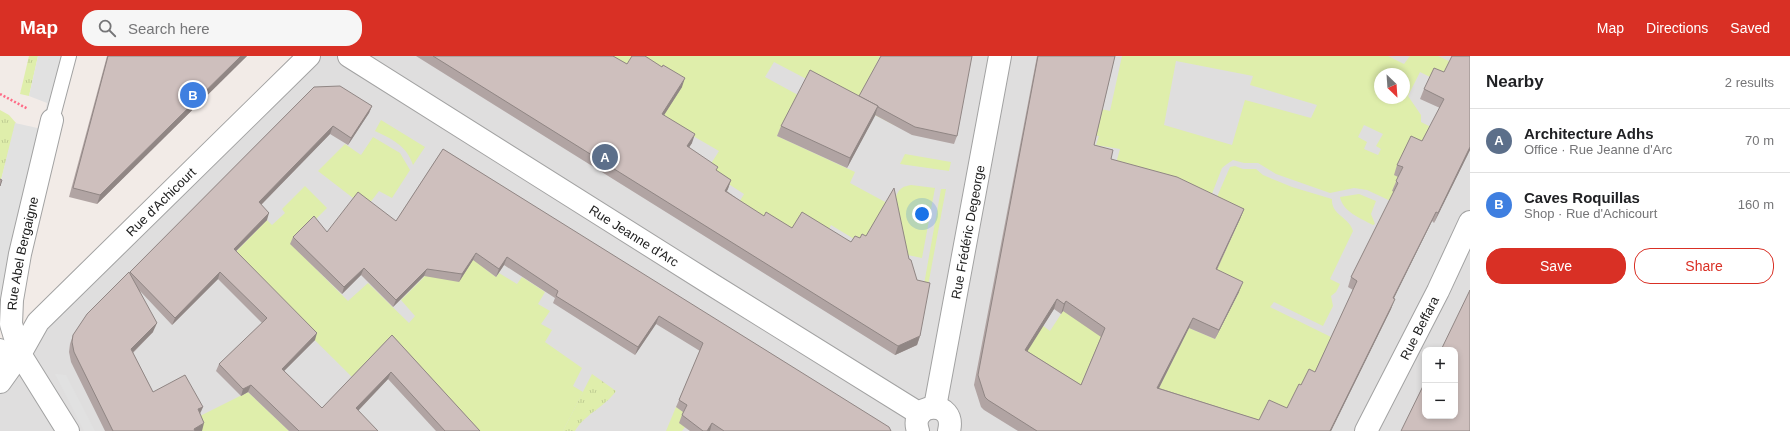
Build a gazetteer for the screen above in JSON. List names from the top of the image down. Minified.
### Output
{"streets":{"street":["Rue d'Achicourt","Rue Frédéric Degeorge","Rue Jeanne d'Arc","Rue Abel Bergaigne","Rue Beffara"]},"crossings":[["Rue d'Achicourt","Rue Abel Bergaigne"],["Rue Frédéric Degeorge","Rue Jeanne d'Arc"]],"north":"bottom right","page":{"header":"Map","search":"Search here","nav":["Map","Directions","Saved"],"heading":["Nearby","2 results"],"pins":["B","A"],"list":[{"mark":"A","name":"Architecture Adhs","note":"Office · Rue Jeanne d'Arc","value":"70 m"},{"mark":"B","name":"Caves Roquillas","note":"Shop · Rue d'Achicourt","value":"160 m"}],"buttons":["Save","Share"],"map_buttons":["+","−"]}}
